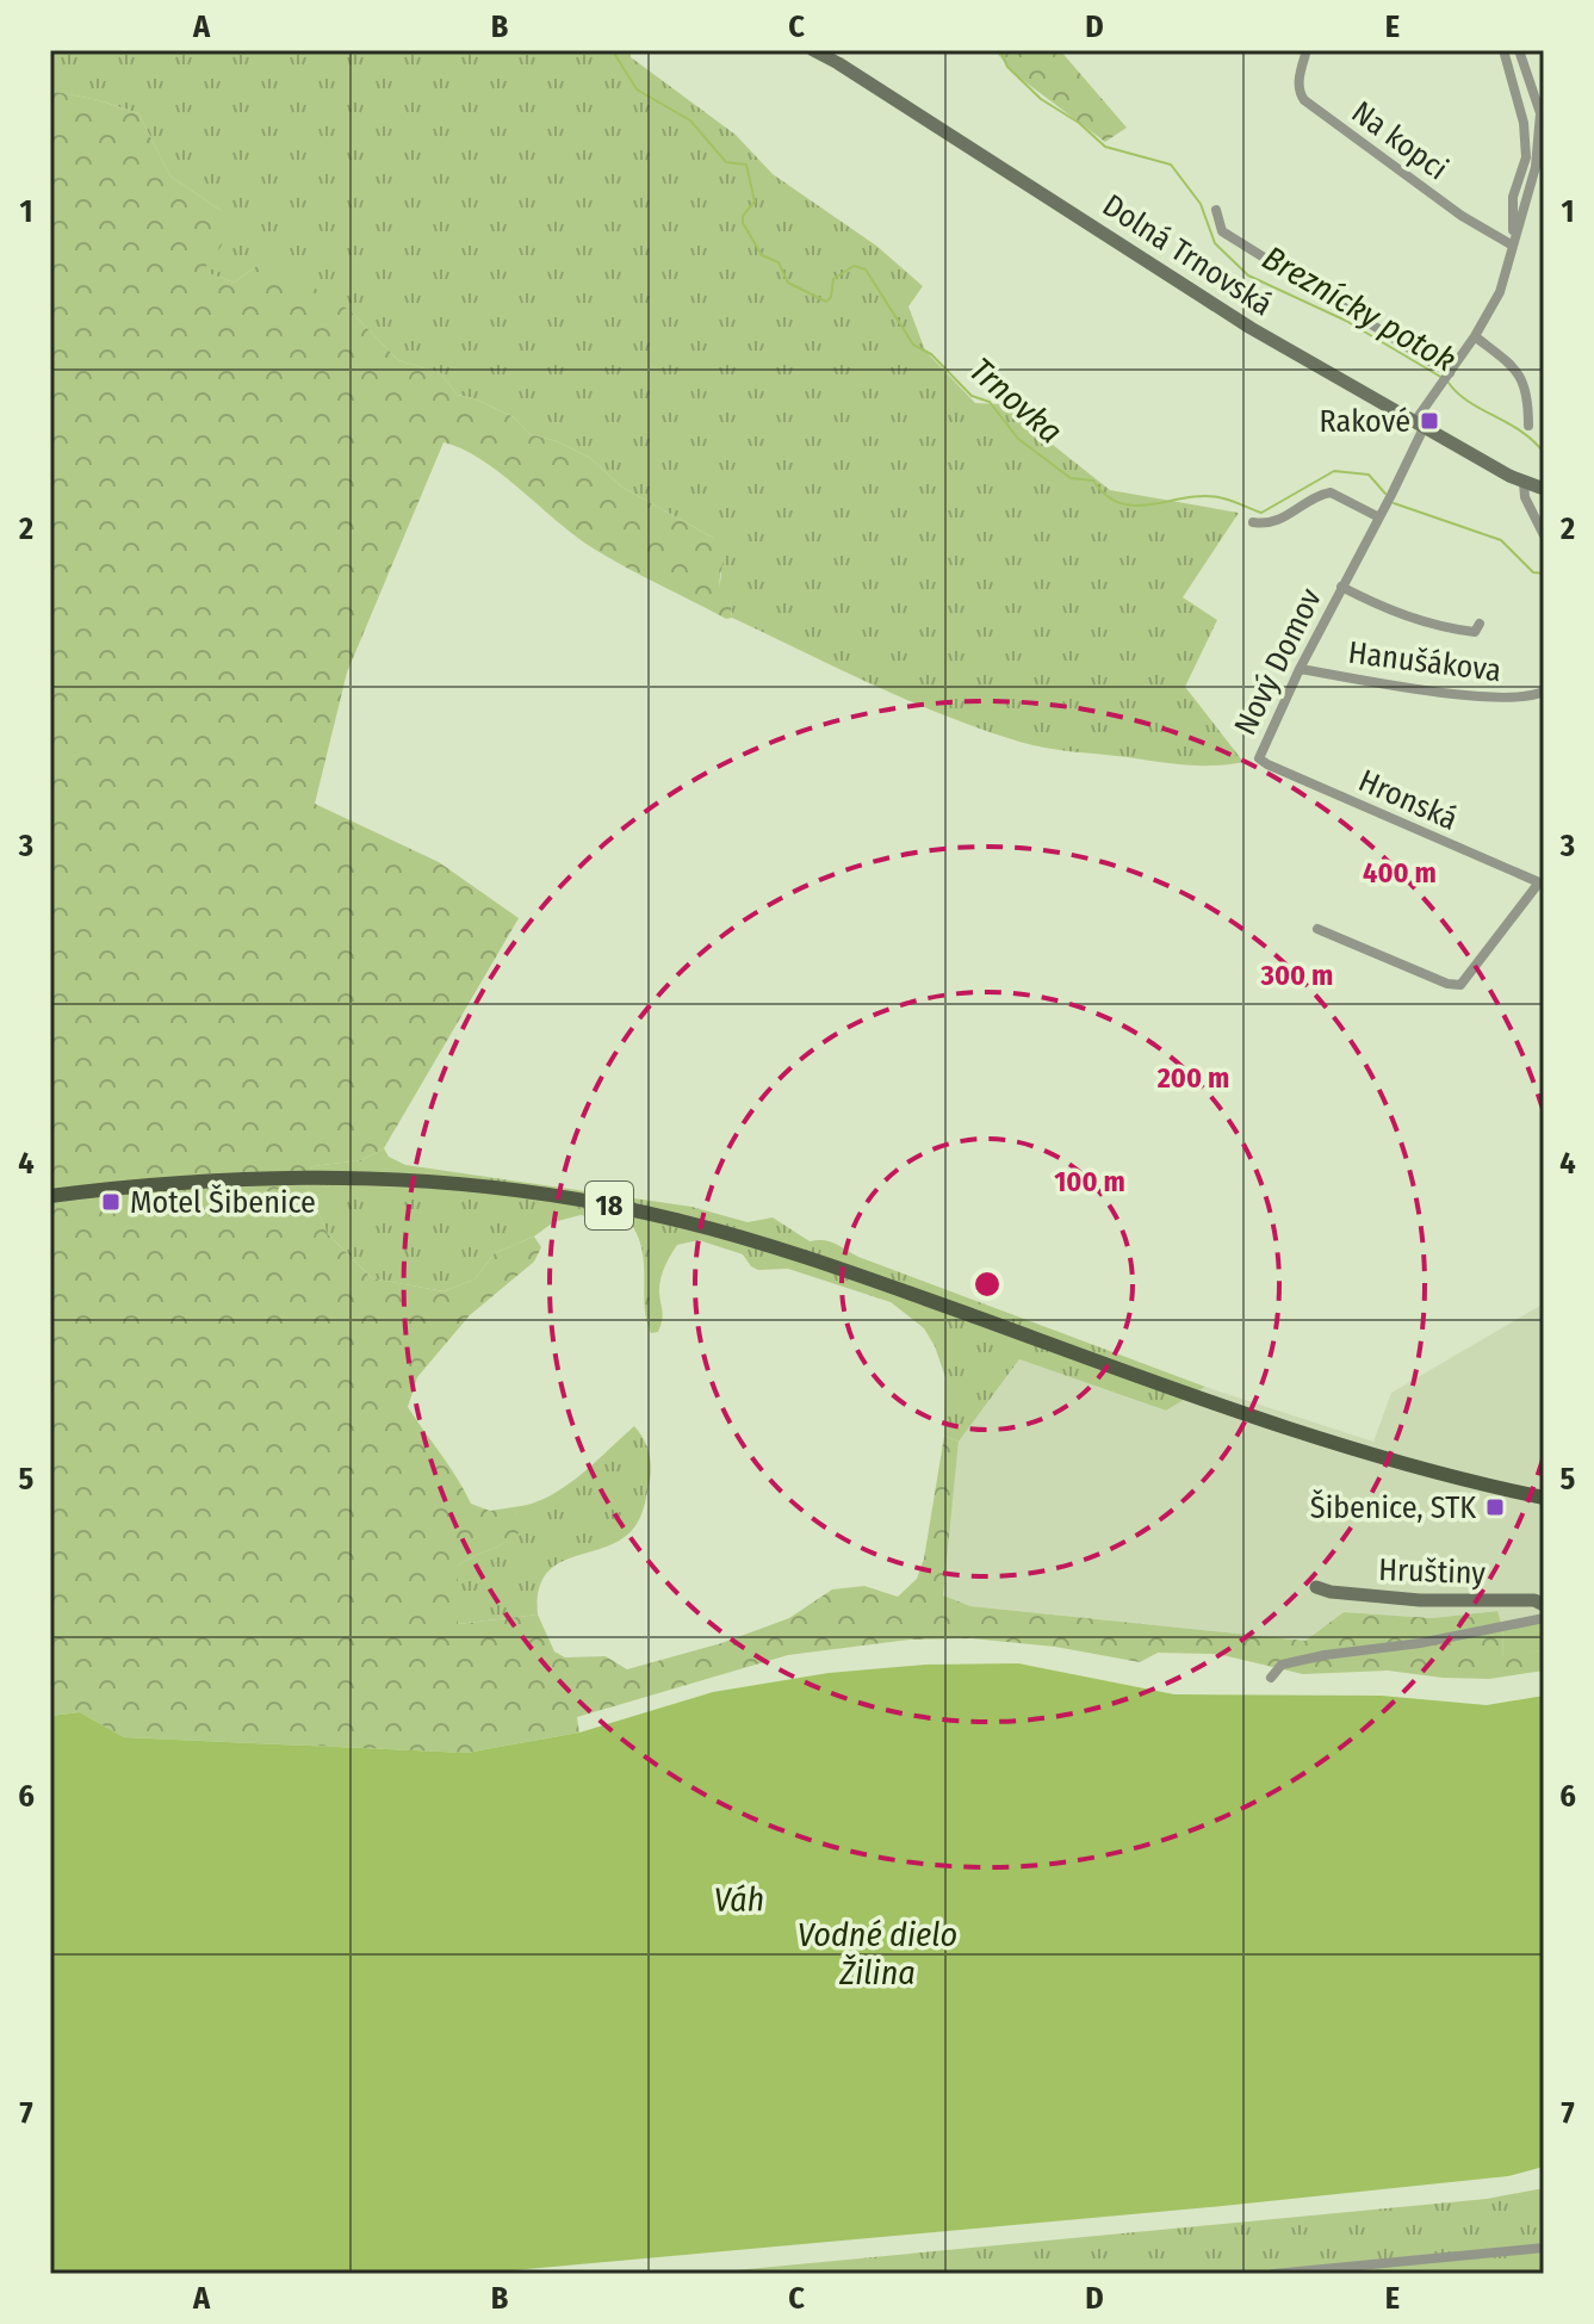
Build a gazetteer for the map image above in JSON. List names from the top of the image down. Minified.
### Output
{"streets":{"main road":["18"],"street":["Na kopci","Dolná Trnovská","Nový Domov","Hanušákova","Hronská","Hruštiny"]},"crossings":[["Dolná Trnovská","Nový Domov"],["Nový Domov","Hanušákova"],["Nový Domov","Hronská"]],"water":["Breznícky potok","Trnovka","Váh","Vodné dielo Žilina"],"places":{"transit":["Rakové","Motel Šibenice","Šibenice, STK"]},"grid":{"columns":["A","B","C","D","E"],"rows":["1","2","3","4","5","6","7"]},"rings":["400 m","300 m","200 m","100 m"]}
